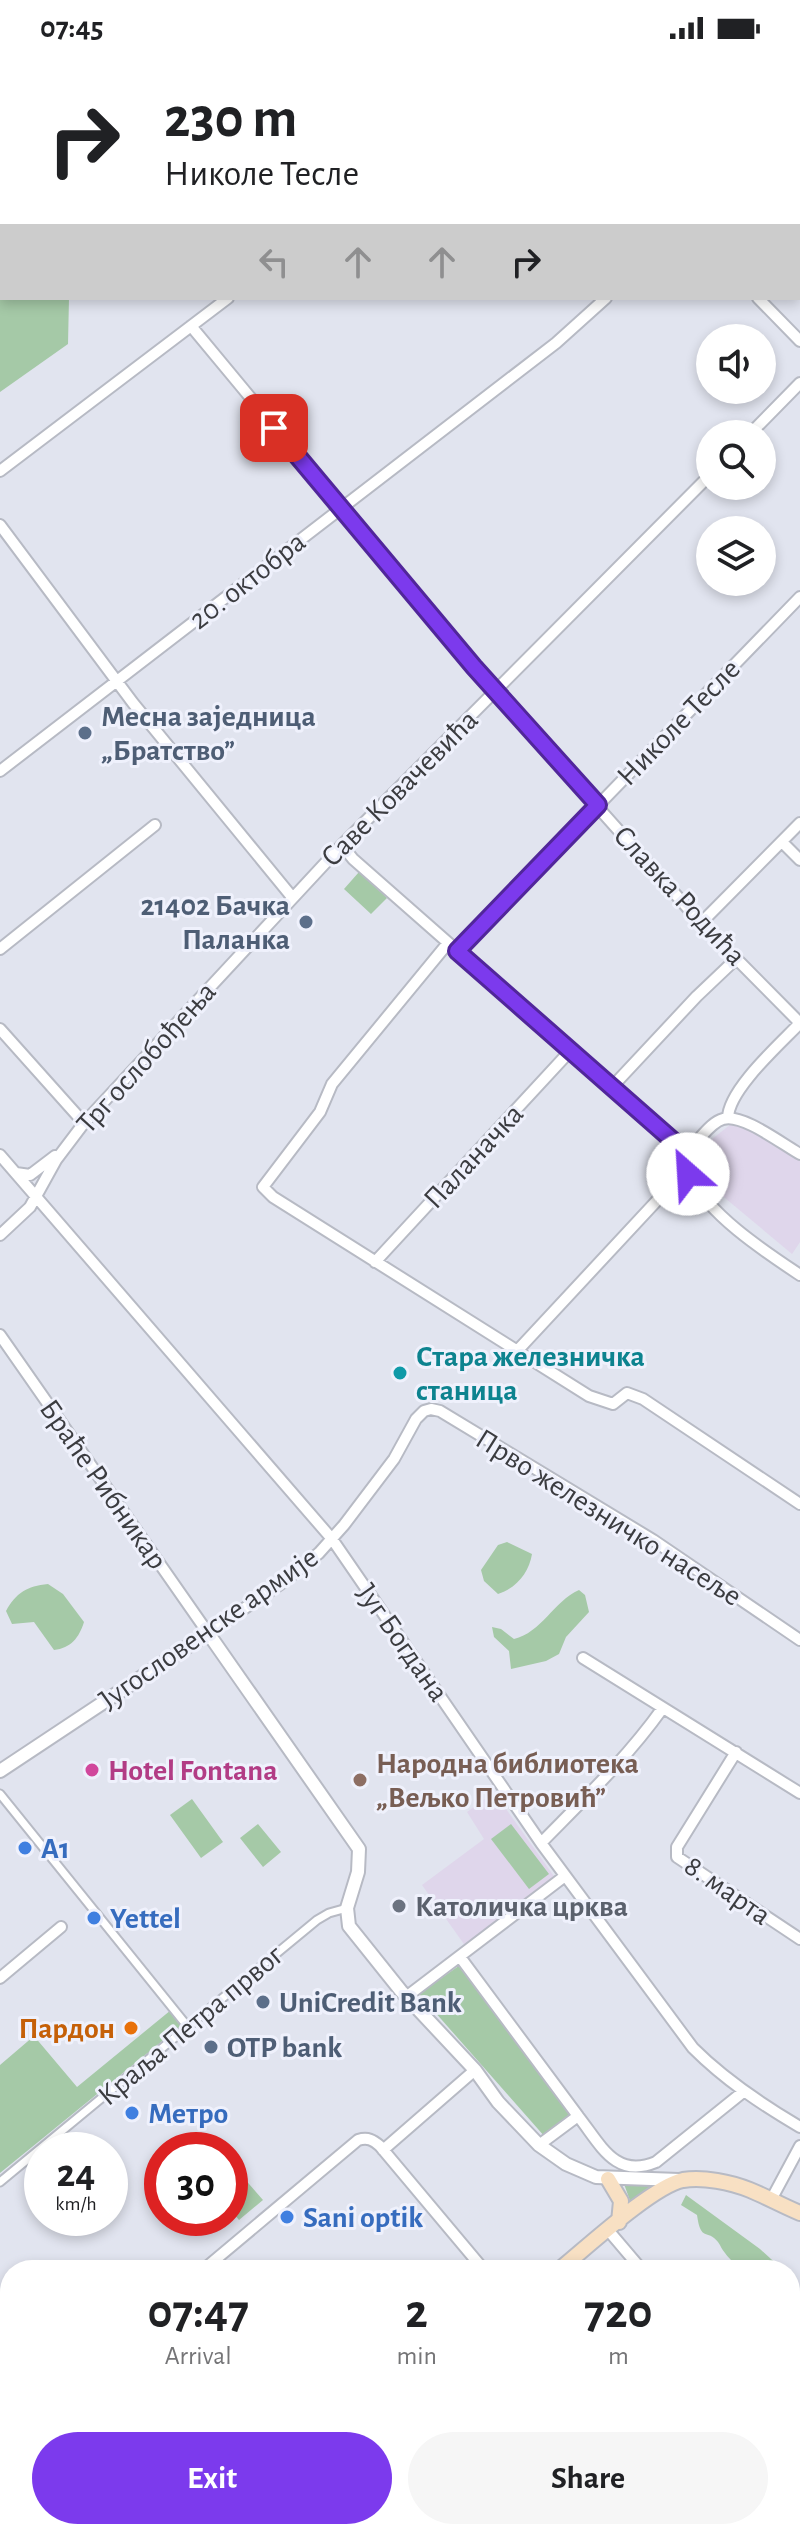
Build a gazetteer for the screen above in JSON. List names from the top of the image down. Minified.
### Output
{"streets":{"street":["20. октобра","Николе Тесле","Саве Ковачевића","Славка Родића","Трг ослобођења","Паланачка","Браће Рибникар","Прво железничко насеље","Југословенске армије","Југ Богдана","8. марта","Краља Петра првог"]},"crossings":[["20. октобра","Славка Родића"],["Николе Тесле","Славка Родића"],["Николе Тесле","Паланачка"],["Саве Ковачевића","Славка Родића"],["Саве Ковачевића","Трг ослобођења"],["Трг ослобођења","Југ Богдана"],["Браће Рибникар","Југословенске армије"],["Прво железничко насеље","Југословенске армије"],["Југословенске армије","Југ Богдана"]],"places":["Месна заједница „Братство”","21402 Бачка Паланка","Стара железничка станица","Hotel Fontana","Народна библиотека „Вељко Петровић”","A1","Католичка црква","Yettel","UniCredit Bank","Пардон","OTP bank","Метро","Sani optik"],"page":{"status":"07:45","turn":["230 m","Николе Тесле"],"speed":"24 km/h","limit":"30","eta":["07:47","Arrival","2","min","720","m"],"buttons":["Exit","Share"]}}
